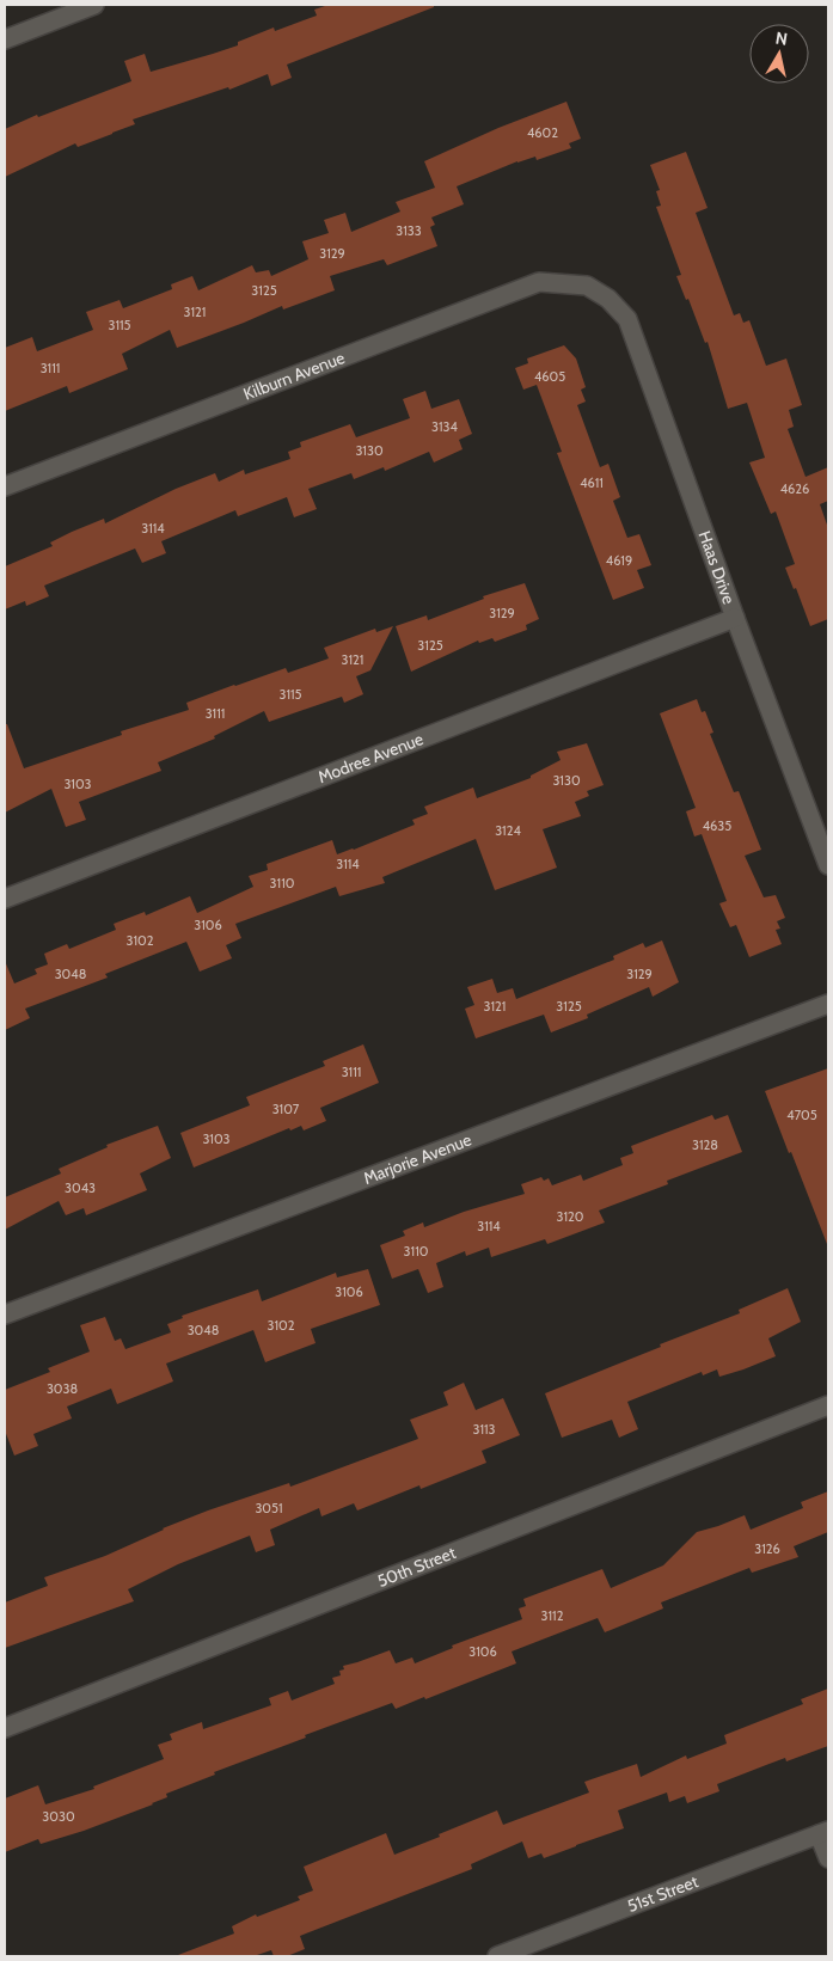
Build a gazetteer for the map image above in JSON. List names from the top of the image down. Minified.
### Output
{"streets":{"street":["Kilburn Avenue","Haas Drive","Modree Avenue","Marjorie Avenue","50th Street","51st Street"]},"crossings":[["Kilburn Avenue","Haas Drive"],["Haas Drive","Modree Avenue"]],"house_numbers":["4602","3133","3129","3125","3121","3115","3111","4605","3134","3130","4611","4626","3114","4619","3129","3125","3121","3115","3111","3130","3103","4635","3124","3114","3110","3106","3102","3048","3129","3121","3125","3111","3107","4705","3103","3128","3043","3120","3114","3110","3106","3102","3048","3038","3113","3051","3126","3112","3106","3030"],"north":"top"}
